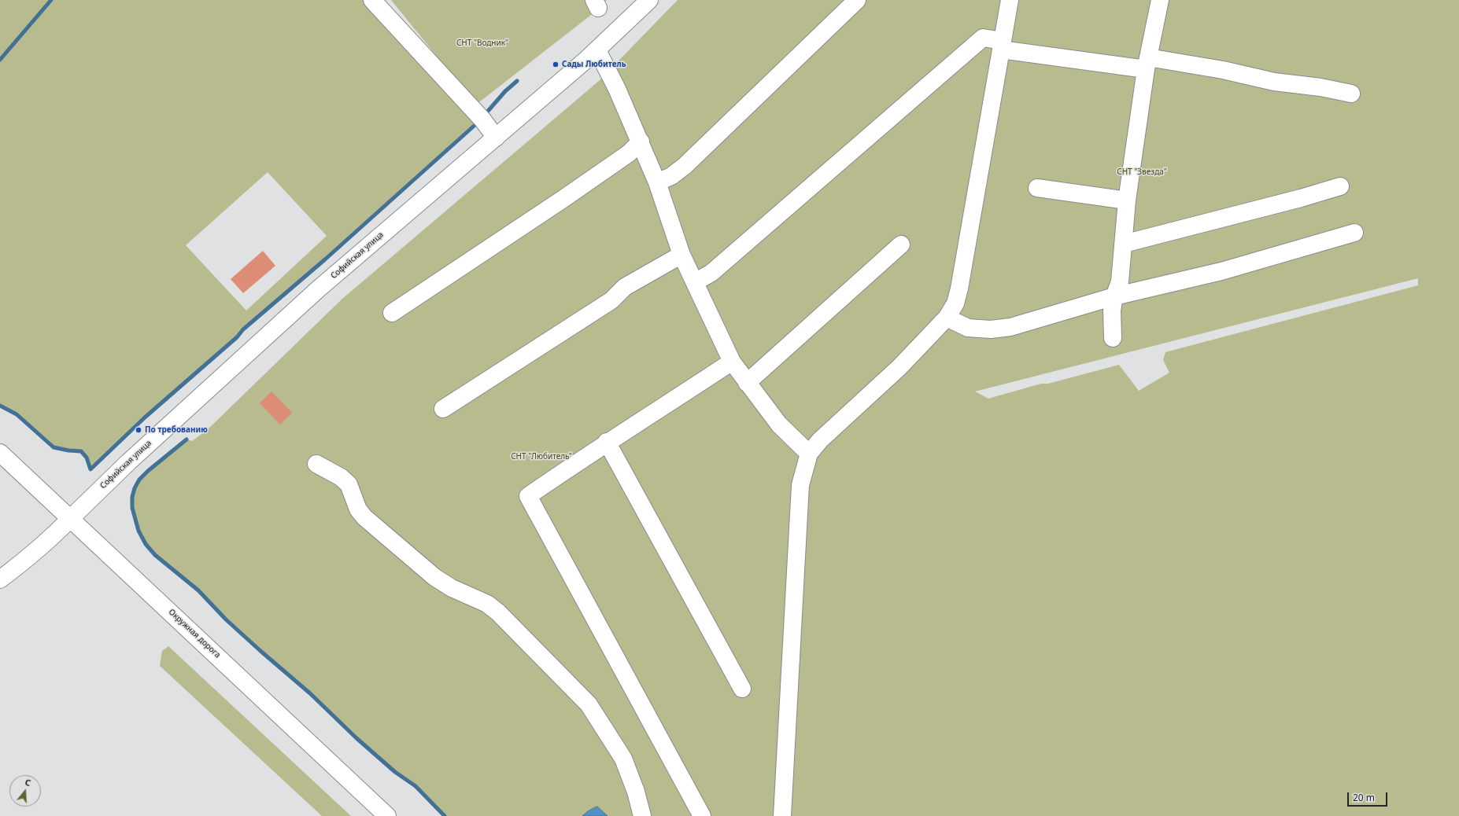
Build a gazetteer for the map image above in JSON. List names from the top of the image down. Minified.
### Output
{"streets":{"main road":["Софийская улица","Окружная дорога"]},"crossings":[["Софийская улица","Окружная дорога"]],"parks":["СНТ \"Водник\"","СНТ \"Звезда\"","СНТ \"Любитель\""],"places":["Сады Любитель","По требованию"],"scale_bar":"20 m","north":"top"}
